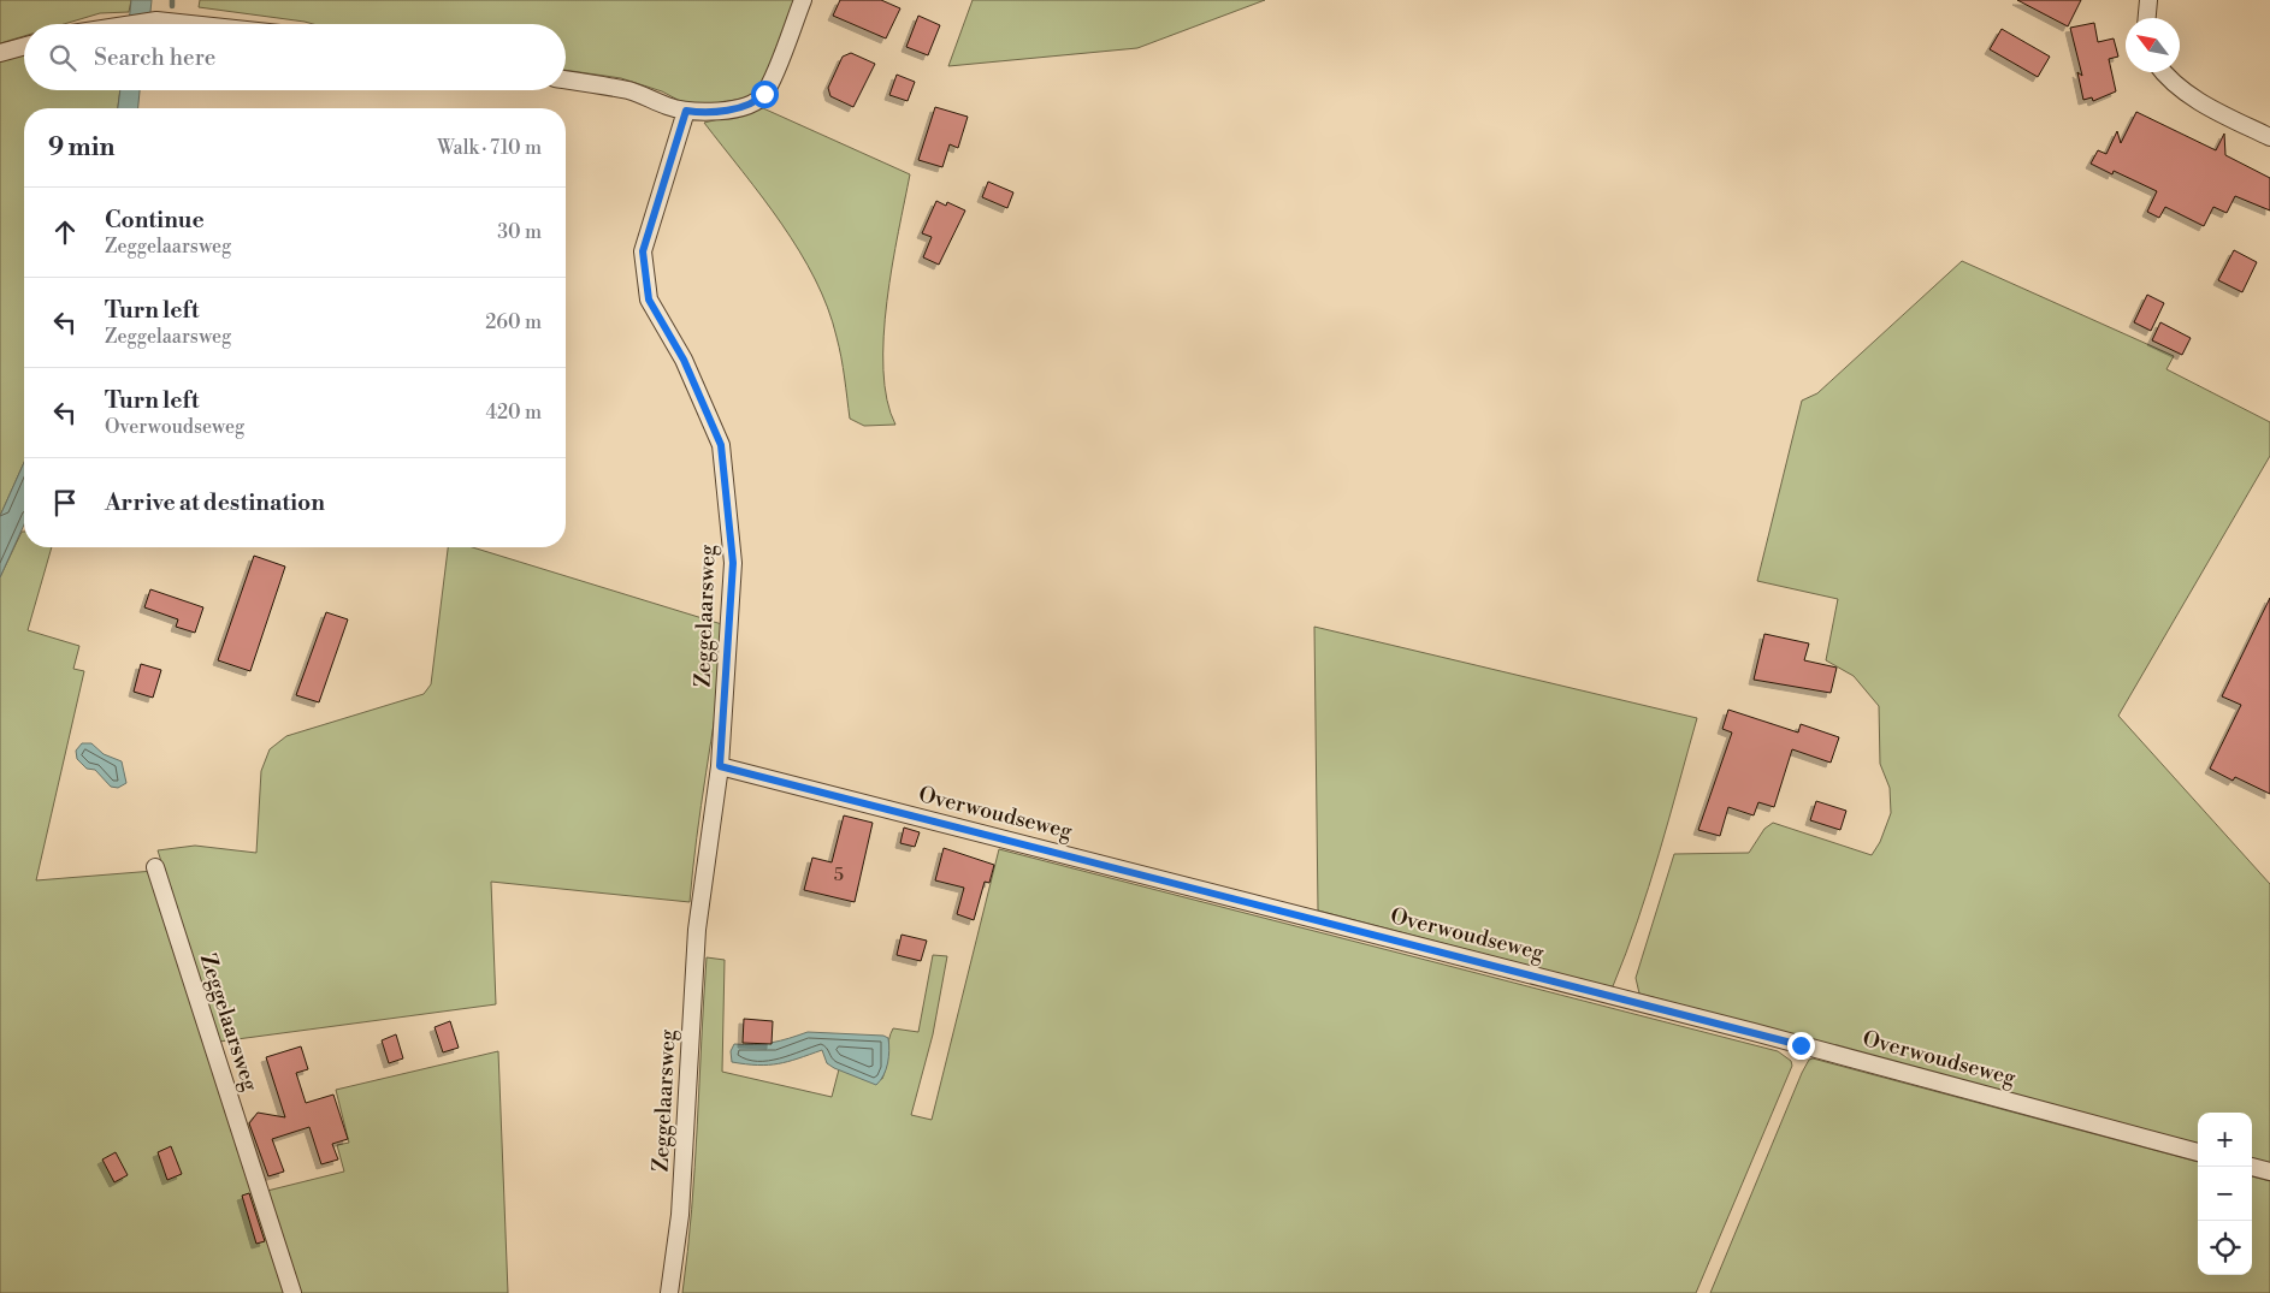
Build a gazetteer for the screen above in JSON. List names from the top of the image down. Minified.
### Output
{"streets":{"street":["Zeggelaarsweg","Overwoudseweg"]},"crossings":[["Zeggelaarsweg","Overwoudseweg"]],"house_numbers":["5"],"north":"top left","page":{"search":"Search here","heading":["9 min","Walk · 710 m"],"list":[["Continue","Zeggelaarsweg","30 m"],["Turn left","Zeggelaarsweg","260 m"],["Turn left","Overwoudseweg","420 m"],"Arrive at destination"],"map_buttons":["+","−"]}}
